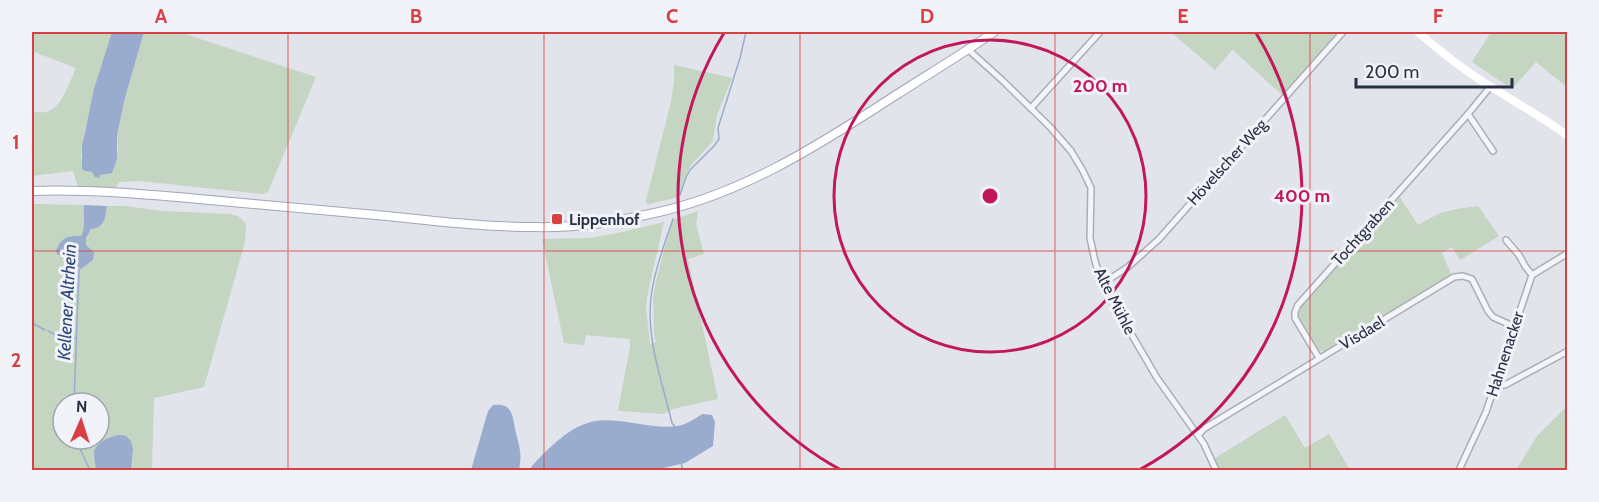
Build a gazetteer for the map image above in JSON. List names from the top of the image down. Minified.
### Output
{"streets":{"street":["Hövelscher Weg","Tochtgraben","Alte Mühle","Visdael","Hahnenacker"]},"crossings":[["Hövelscher Weg","Alte Mühle"],["Tochtgraben","Visdael"],["Alte Mühle","Visdael"],["Visdael","Hahnenacker"]],"water":["Kellener Altrhein"],"places":{"transit":["Lippenhof"]},"scale_bar":"200 m","north":"top","grid":{"columns":["A","B","C","D","E","F"],"rows":["1","2"]},"rings":["200 m","400 m"]}
